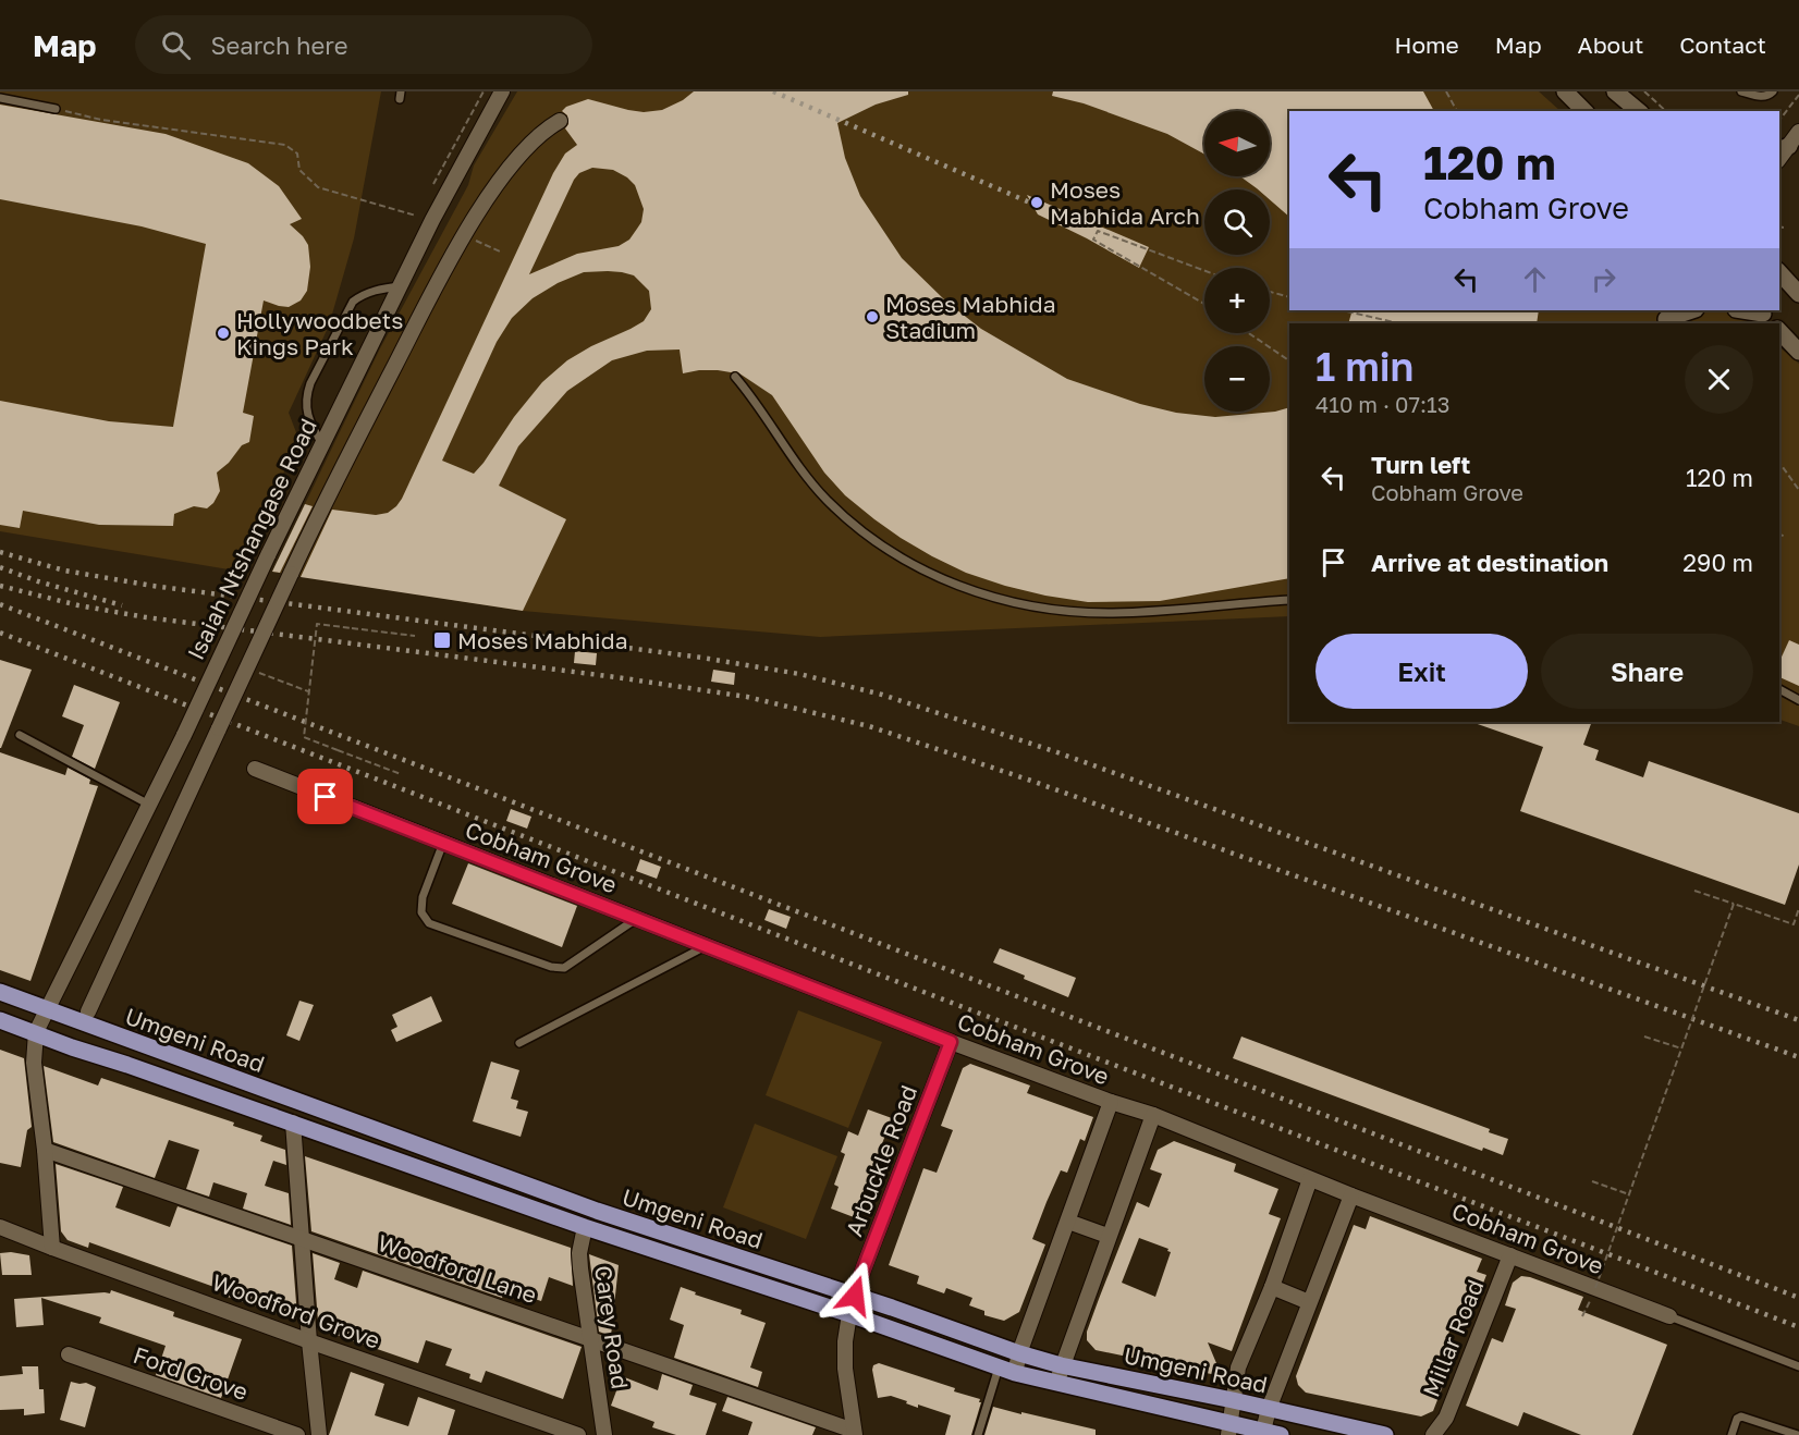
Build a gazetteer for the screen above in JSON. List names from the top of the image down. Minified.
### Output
{"streets":{"main road":["Umgeni Road"],"street":["Isaiah Ntshangase Road","Cobham Grove","Arbuckle Road","Woodford Lane","Woodford Grove","Carey Road","Millar Road","Ford Grove"]},"crossings":[["Isaiah Ntshangase Road","Umgeni Road"],["Cobham Grove","Arbuckle Road"],["Cobham Grove","Millar Road"],["Umgeni Road","Arbuckle Road"],["Umgeni Road","Carey Road"],["Arbuckle Road","Woodford Lane"],["Woodford Lane","Carey Road"]],"places":{"other":["Moses Mabhida Arch","Moses Mabhida Stadium","Hollywoodbets Kings Park"],"transit":["Moses Mabhida"]},"north":"left","page":{"header":"Map","search":"Search here","nav":["Home","Map","About","Contact"],"map_buttons":["+","−"],"turn":["120 m","Cobham Grove"],"heading":["1 min","410 m · 07:13"],"list":[{"name":"Turn left","note":"Cobham Grove","value":"120 m"},{"name":"Arrive at destination","value":"290 m"}],"buttons":["Exit","Share"]}}
